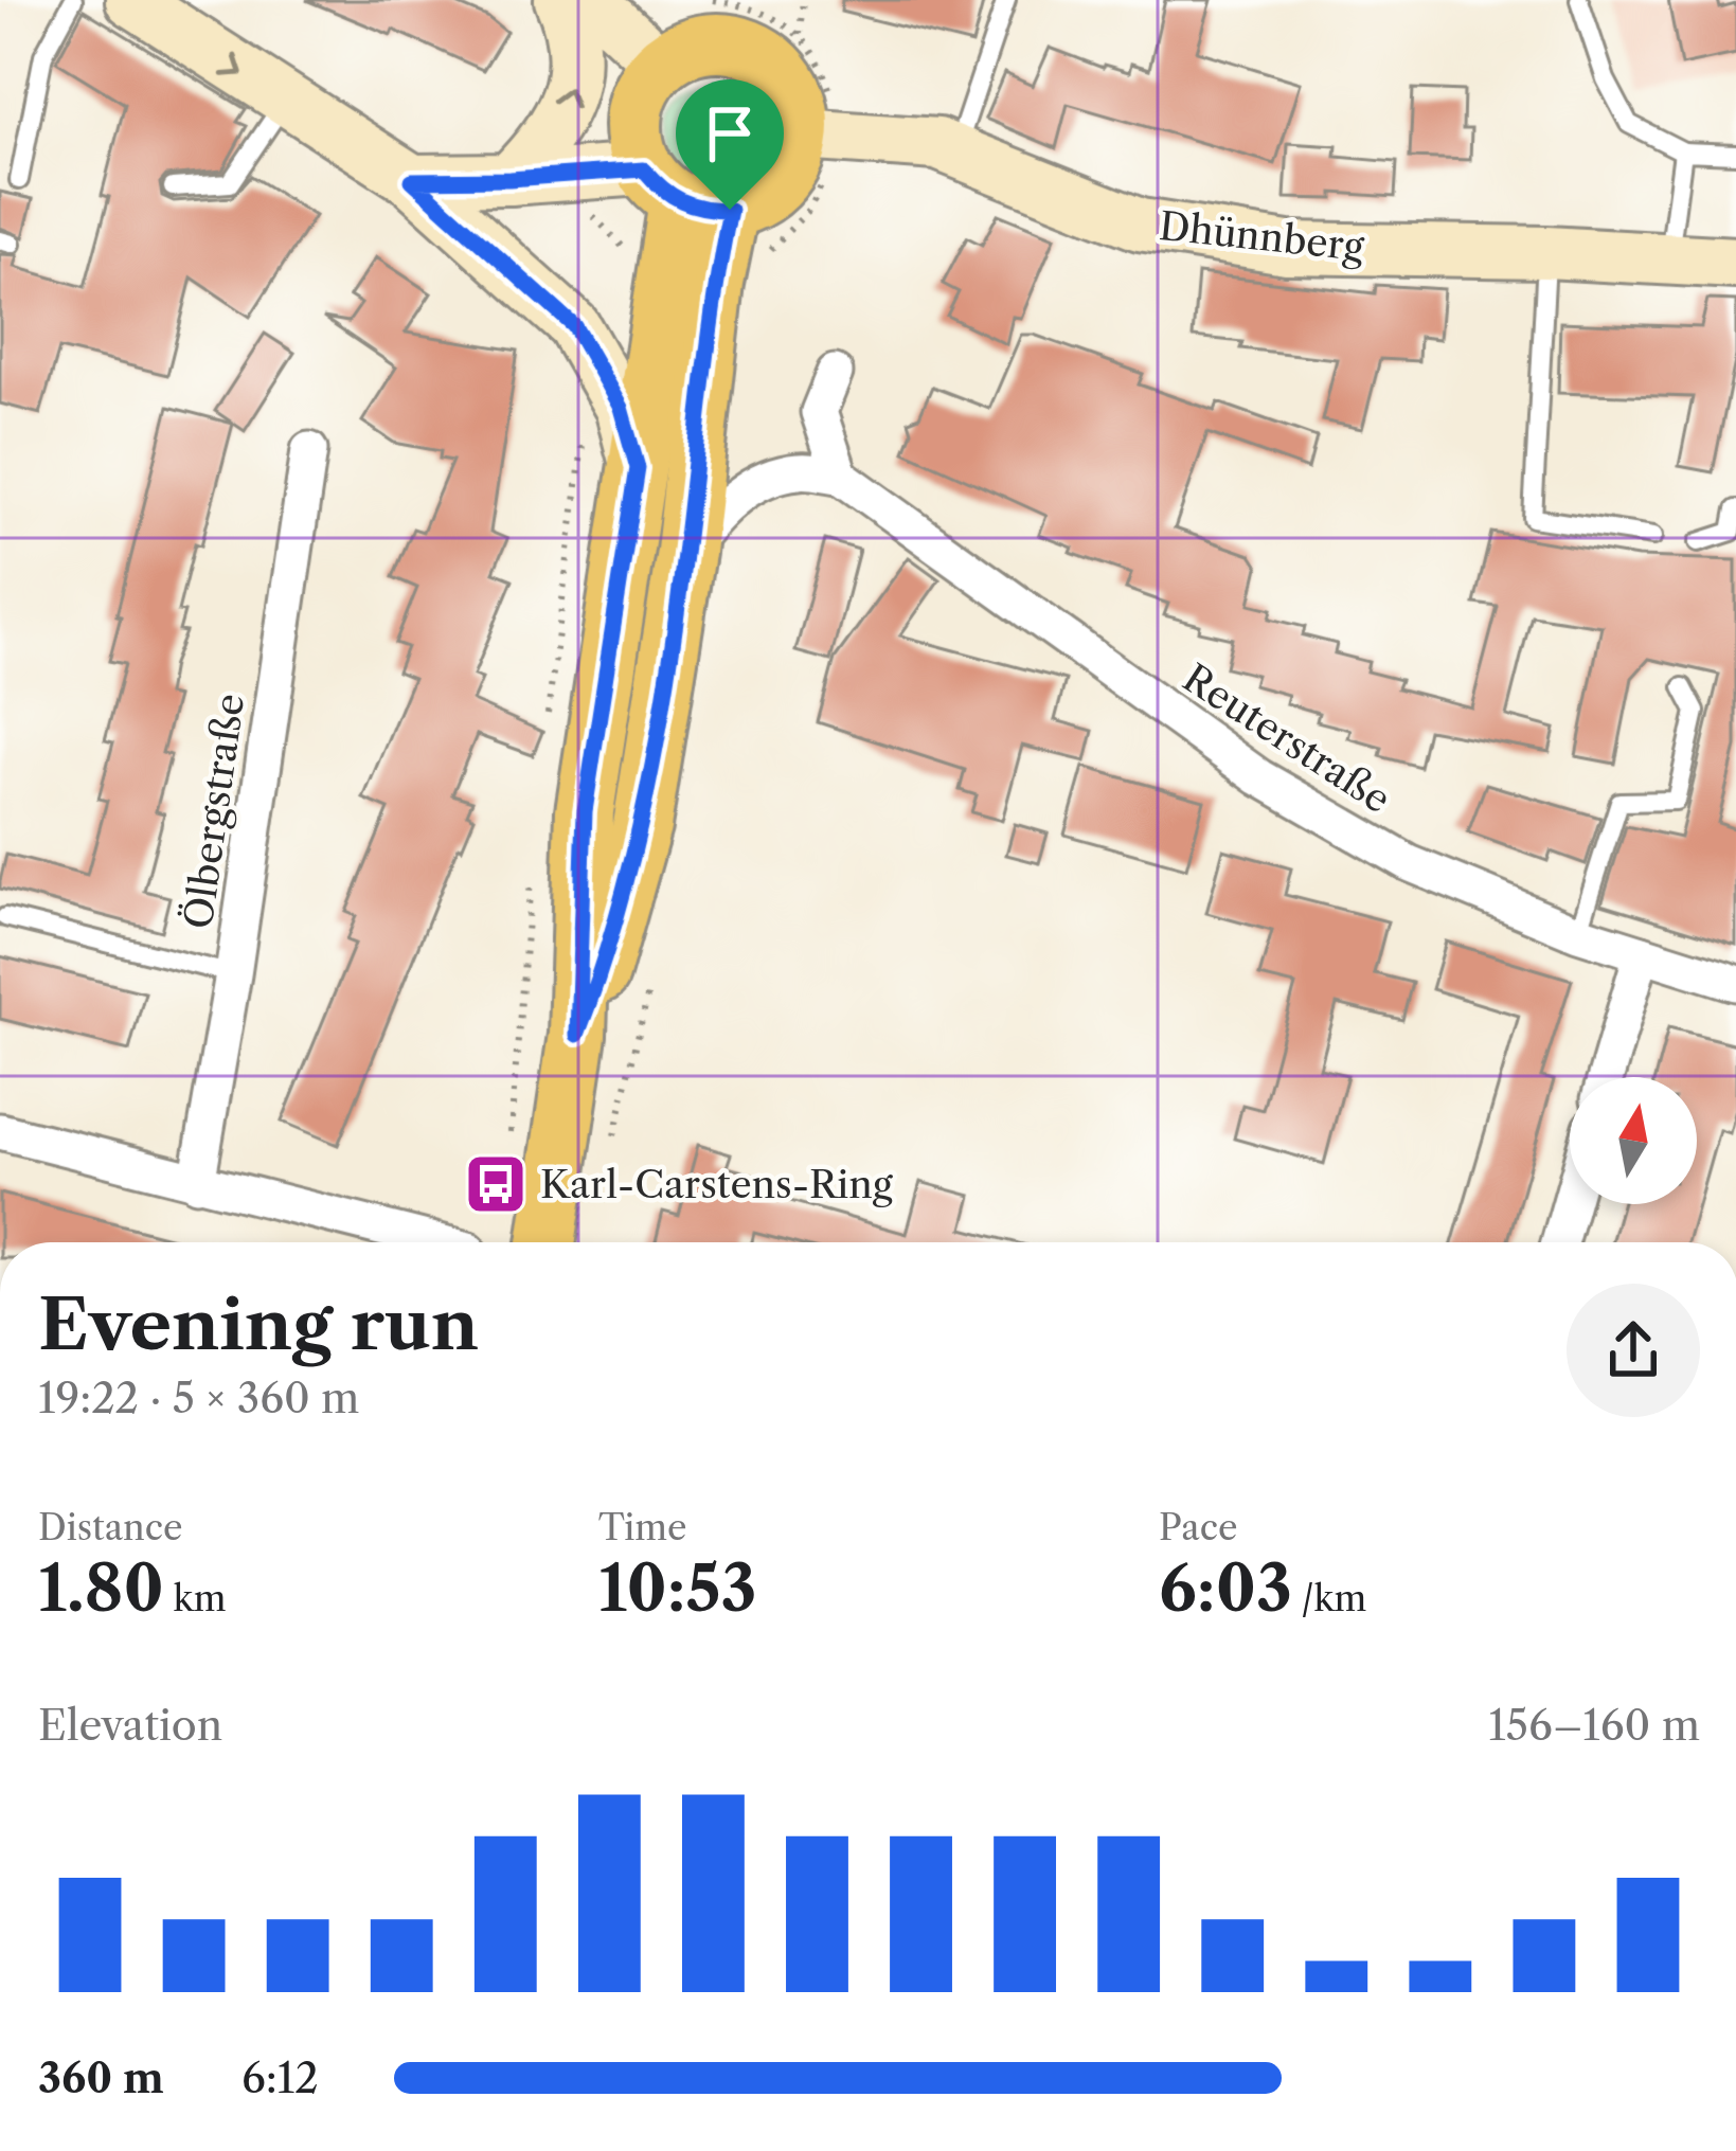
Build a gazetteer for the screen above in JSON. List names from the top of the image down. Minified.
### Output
{"streets":{"street":["Dhünnberg","Reuterstraße","Ölbergstraße"]},"places":{"bus stop":["Karl-Carstens-Ring"]},"north":"top","page":{"heading":["Evening run","19:22 · 5 × 360 m"],"stats":[["Distance","1.80 km"],["Time","10:53"],["Pace","6:03 /km"]],"chart":["Elevation","156–160 m"],"list":[{"name":"360 m","note":"6:12"}]}}
